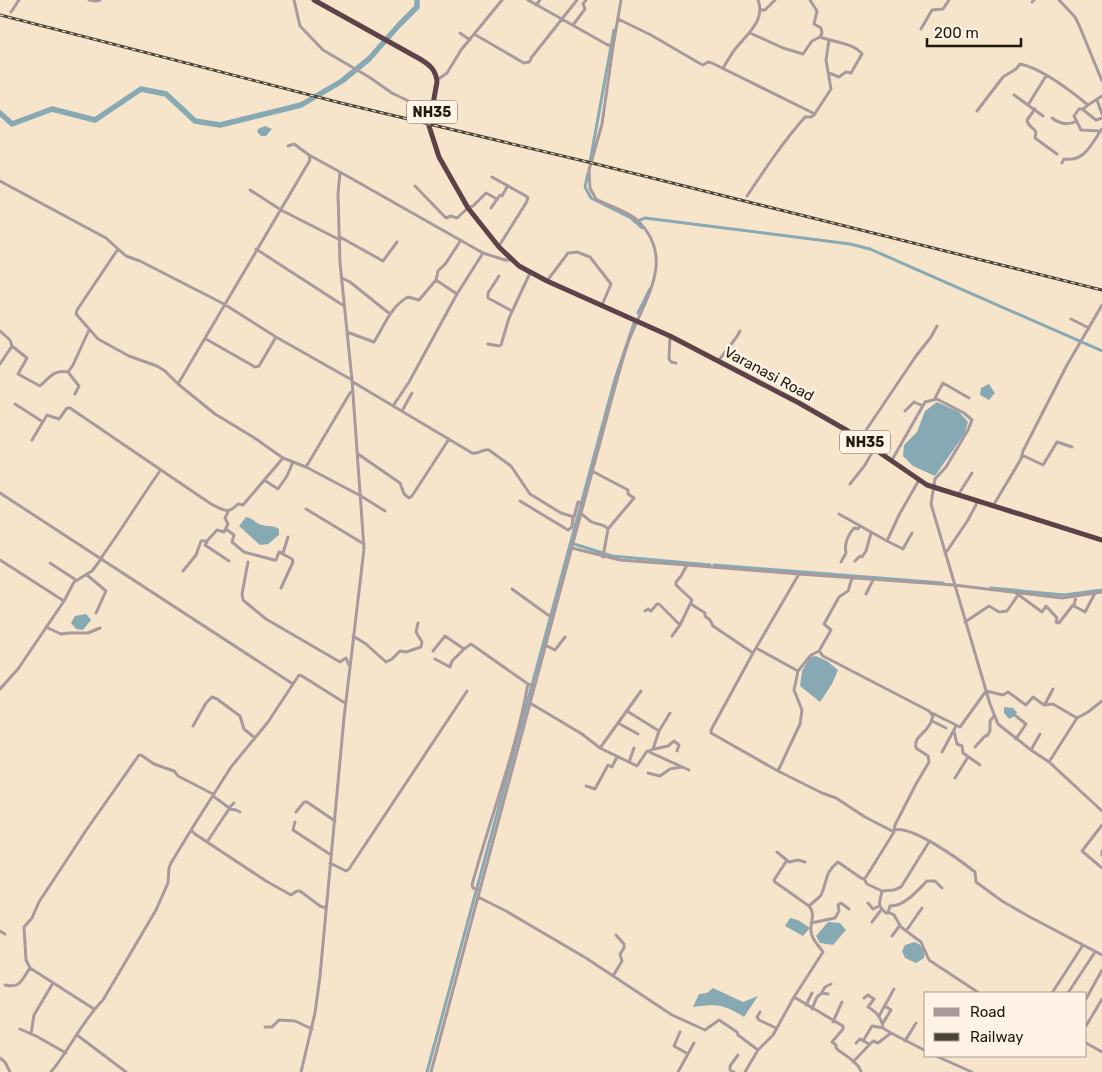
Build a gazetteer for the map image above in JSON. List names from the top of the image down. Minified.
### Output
{"streets":{"highway":["NH35","Varanasi Road"]},"crossings":[["NH35","Varanasi Road"]],"legend":["Road","Railway"],"scale_bar":"200 m"}
